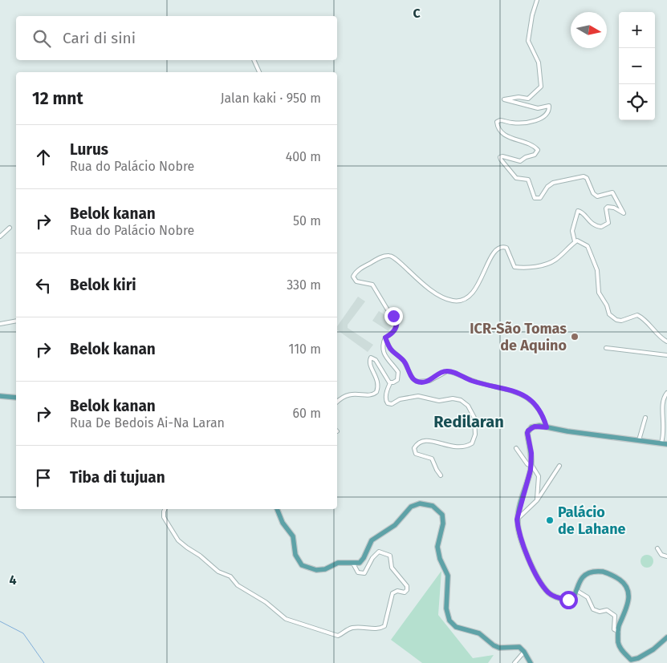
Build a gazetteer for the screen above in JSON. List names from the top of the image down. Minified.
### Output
{"districts":["Redilaran"],"places":["ICR-São Tomas de Aquino","Palácio de Lahane"],"north":"right","page":{"map_buttons":["+","−"],"search":"Cari di sini","heading":["12 mnt","Jalan kaki · 950 m"],"list":[["Lurus","Rua do Palácio Nobre","400 m"],["Belok kanan","Rua do Palácio Nobre","50 m"],["Belok kiri","330 m"],["Belok kanan","110 m"],["Belok kanan","Rua De Bedois Ai-Na Laran","60 m"],"Tiba di tujuan"]},"grid":{"columns":["C"],"rows":["4"]}}
